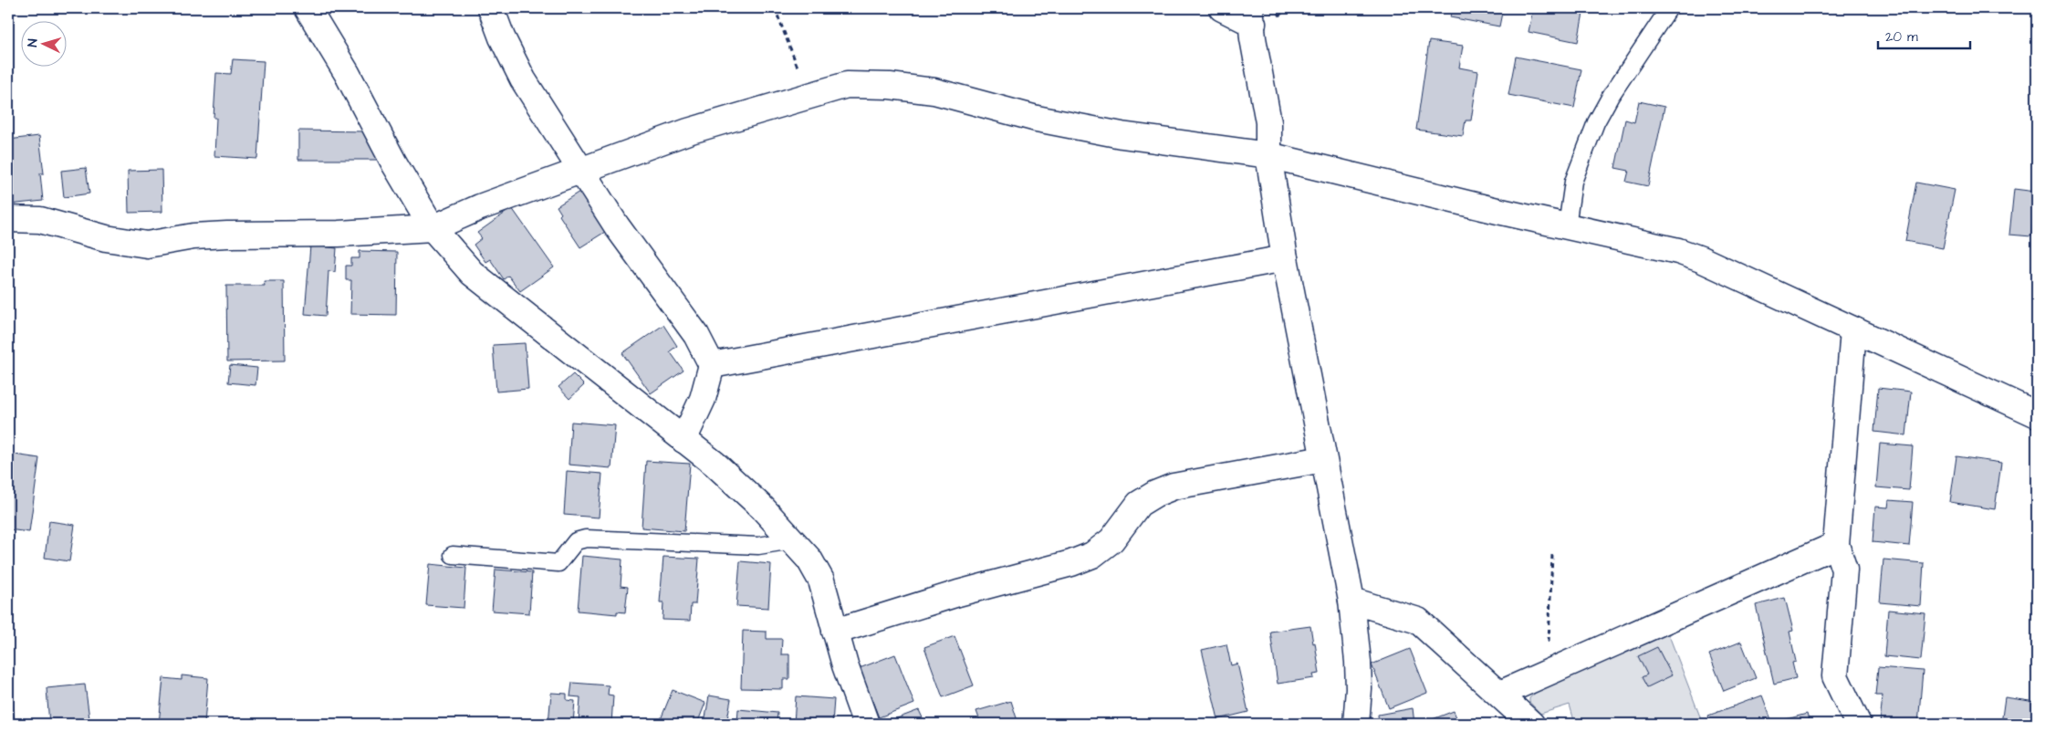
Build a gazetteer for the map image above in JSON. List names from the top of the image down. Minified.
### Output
{"scale_bar":"20 m","north":"left"}
